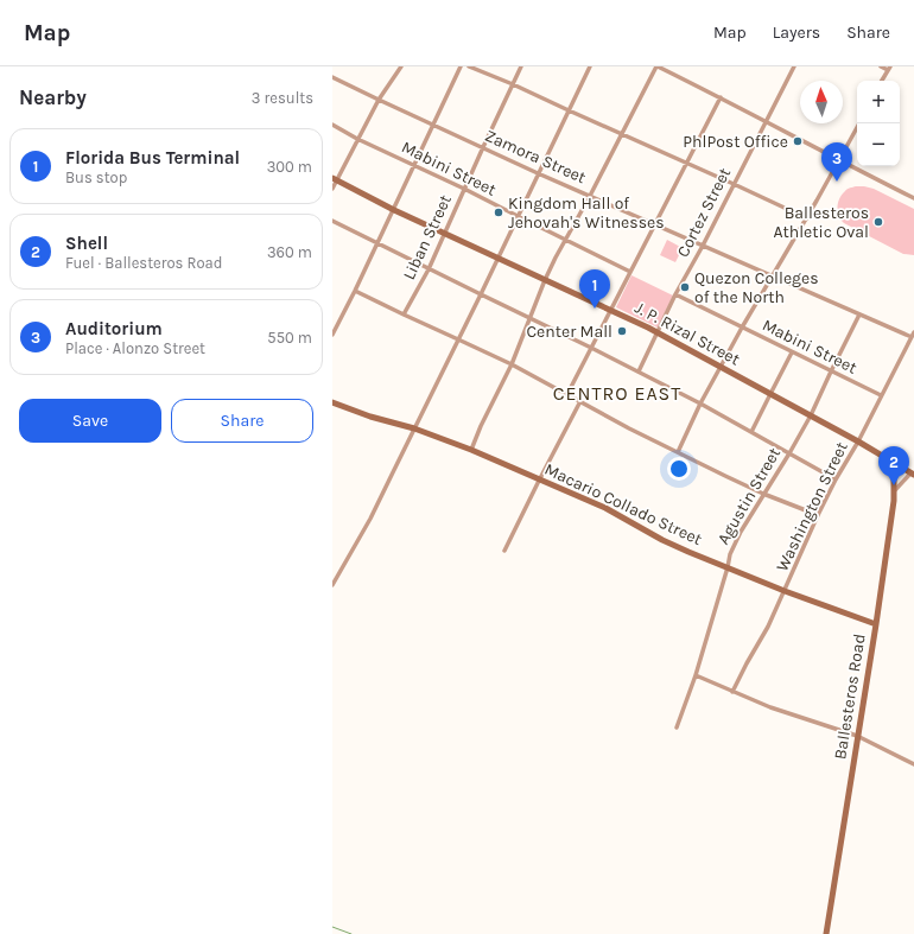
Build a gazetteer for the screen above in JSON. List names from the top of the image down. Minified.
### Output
{"streets":{"main road":["J. P. Rizal Street","Macario Collado Street","Ballesteros Road"],"street":["Zamora Street","Mabini Street","Cortez Street","Liban Street","Agustin Street","Washington Street"]},"crossings":[["Zamora Street","Cortez Street"],["Zamora Street","Liban Street"],["Zamora Street","Agustin Street"],["Zamora Street","Washington Street"],["Mabini Street","Cortez Street"],["Mabini Street","Liban Street"],["Mabini Street","Agustin Street"],["Mabini Street","Washington Street"],["Cortez Street","J. P. Rizal Street"],["Liban Street","J. P. Rizal Street"],["J. P. Rizal Street","Agustin Street"],["J. P. Rizal Street","Washington Street"],["J. P. Rizal Street","Ballesteros Road"],["Agustin Street","Macario Collado Street"],["Macario Collado Street","Washington Street"],["Macario Collado Street","Ballesteros Road"]],"districts":["CENTRO EAST"],"places":["PhlPost Office","Kingdom Hall of Jehovah's Witnesses","Ballesteros Athletic Oval","Quezon Colleges of the North","Center Mall"],"north":"top","page":{"header":"Map","nav":["Map","Layers","Share"],"heading":["Nearby","3 results"],"map_buttons":["+","−"],"list":[{"mark":"1","name":"Florida Bus Terminal","note":"Bus stop","value":"300 m"},{"mark":"2","name":"Shell","note":"Fuel · Ballesteros Road","value":"360 m"},{"mark":"3","name":"Auditorium","note":"Place · Alonzo Street","value":"550 m"}],"pins":["3","1","2"],"buttons":["Save","Share"]}}
